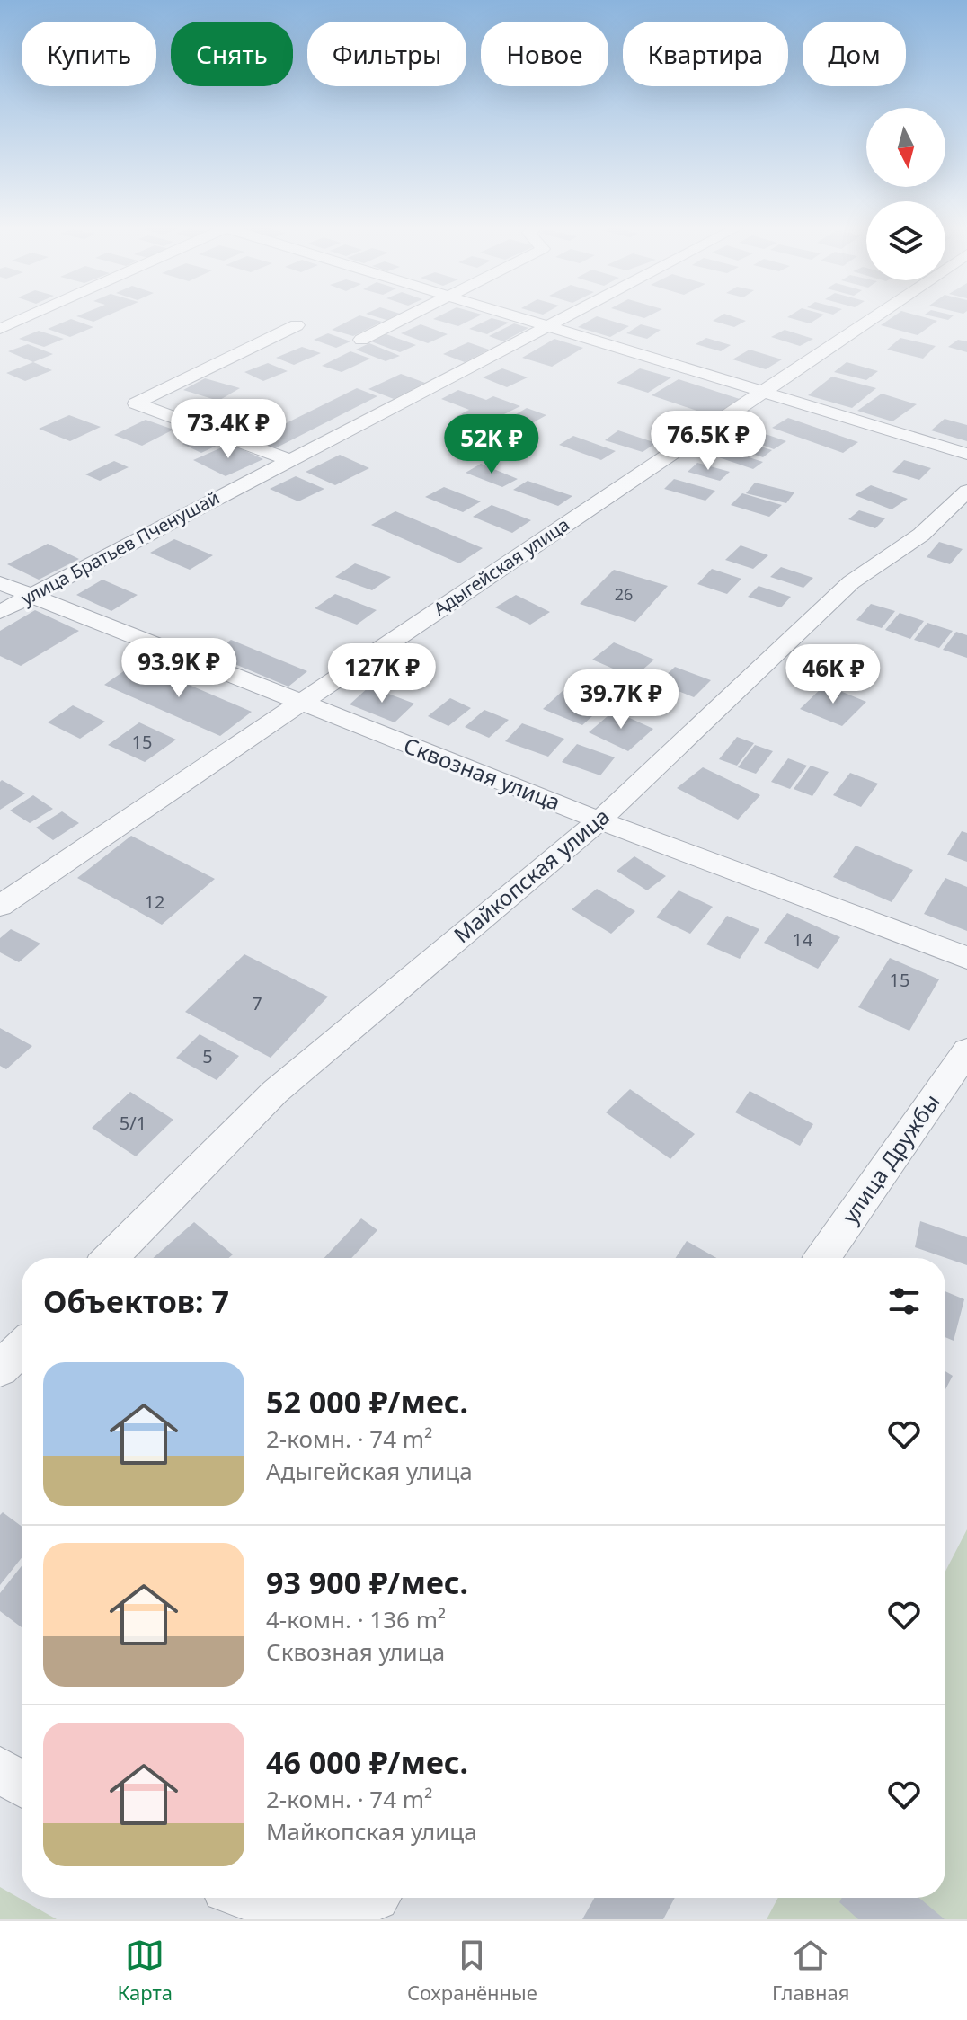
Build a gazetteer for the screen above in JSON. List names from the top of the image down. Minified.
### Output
{"streets":{"street":["улица Братьев Пченушай","Адыгейская улица","Сквозная улица","Майкопская улица","улица Дружбы"]},"crossings":[["улица Братьев Пченушай","Сквозная улица"],["Адыгейская улица","Сквозная улица"],["Сквозная улица","Майкопская улица"]],"house_numbers":["26","15","12","14","15","7","5","5/1"],"north":"bottom","page":{"chip":["Купить","Снять","Фильтры","Новое","Квартира","Дом"],"price":["73.4K ₽","76.5K ₽","52K ₽","93.9K ₽","127K ₽","46K ₽","39.7K ₽"],"heading":"Объектов: 7","list":[{"name":"52 000 ₽/мес.","note":"2-комн. · 74 m² · Адыгейская улица"},{"name":"93 900 ₽/мес.","note":"4-комн. · 136 m² · Сквозная улица"},{"name":"46 000 ₽/мес.","note":"2-комн. · 74 m² · Майкопская улица"}],"tabs":["Карта","Сохранённые","Главная"]}}
